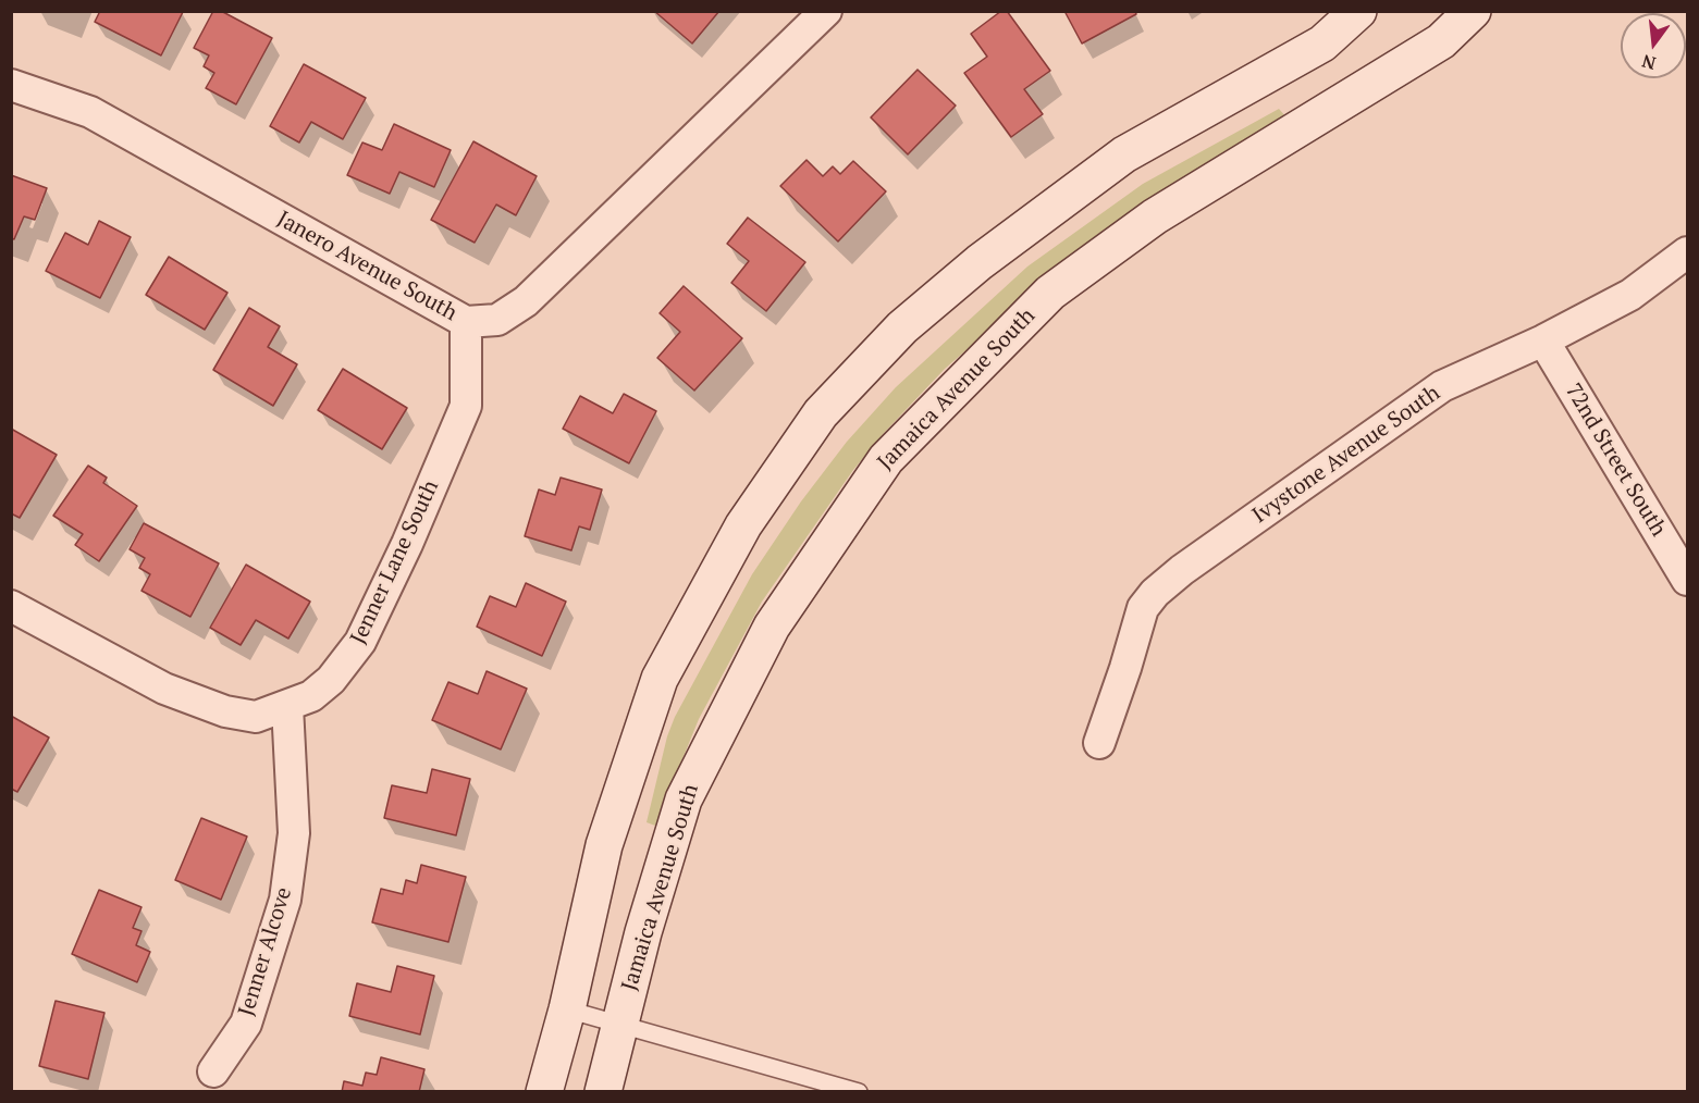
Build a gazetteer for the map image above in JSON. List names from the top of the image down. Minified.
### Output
{"streets":{"street":["Janero Avenue South","Jamaica Avenue South","Ivystone Avenue South","72nd Street South","Jenner Lane South","Jenner Alcove"]},"crossings":[["Janero Avenue South","Jenner Lane South"],["Ivystone Avenue South","72nd Street South"],["Jenner Lane South","Jenner Alcove"]],"north":"bottom"}
